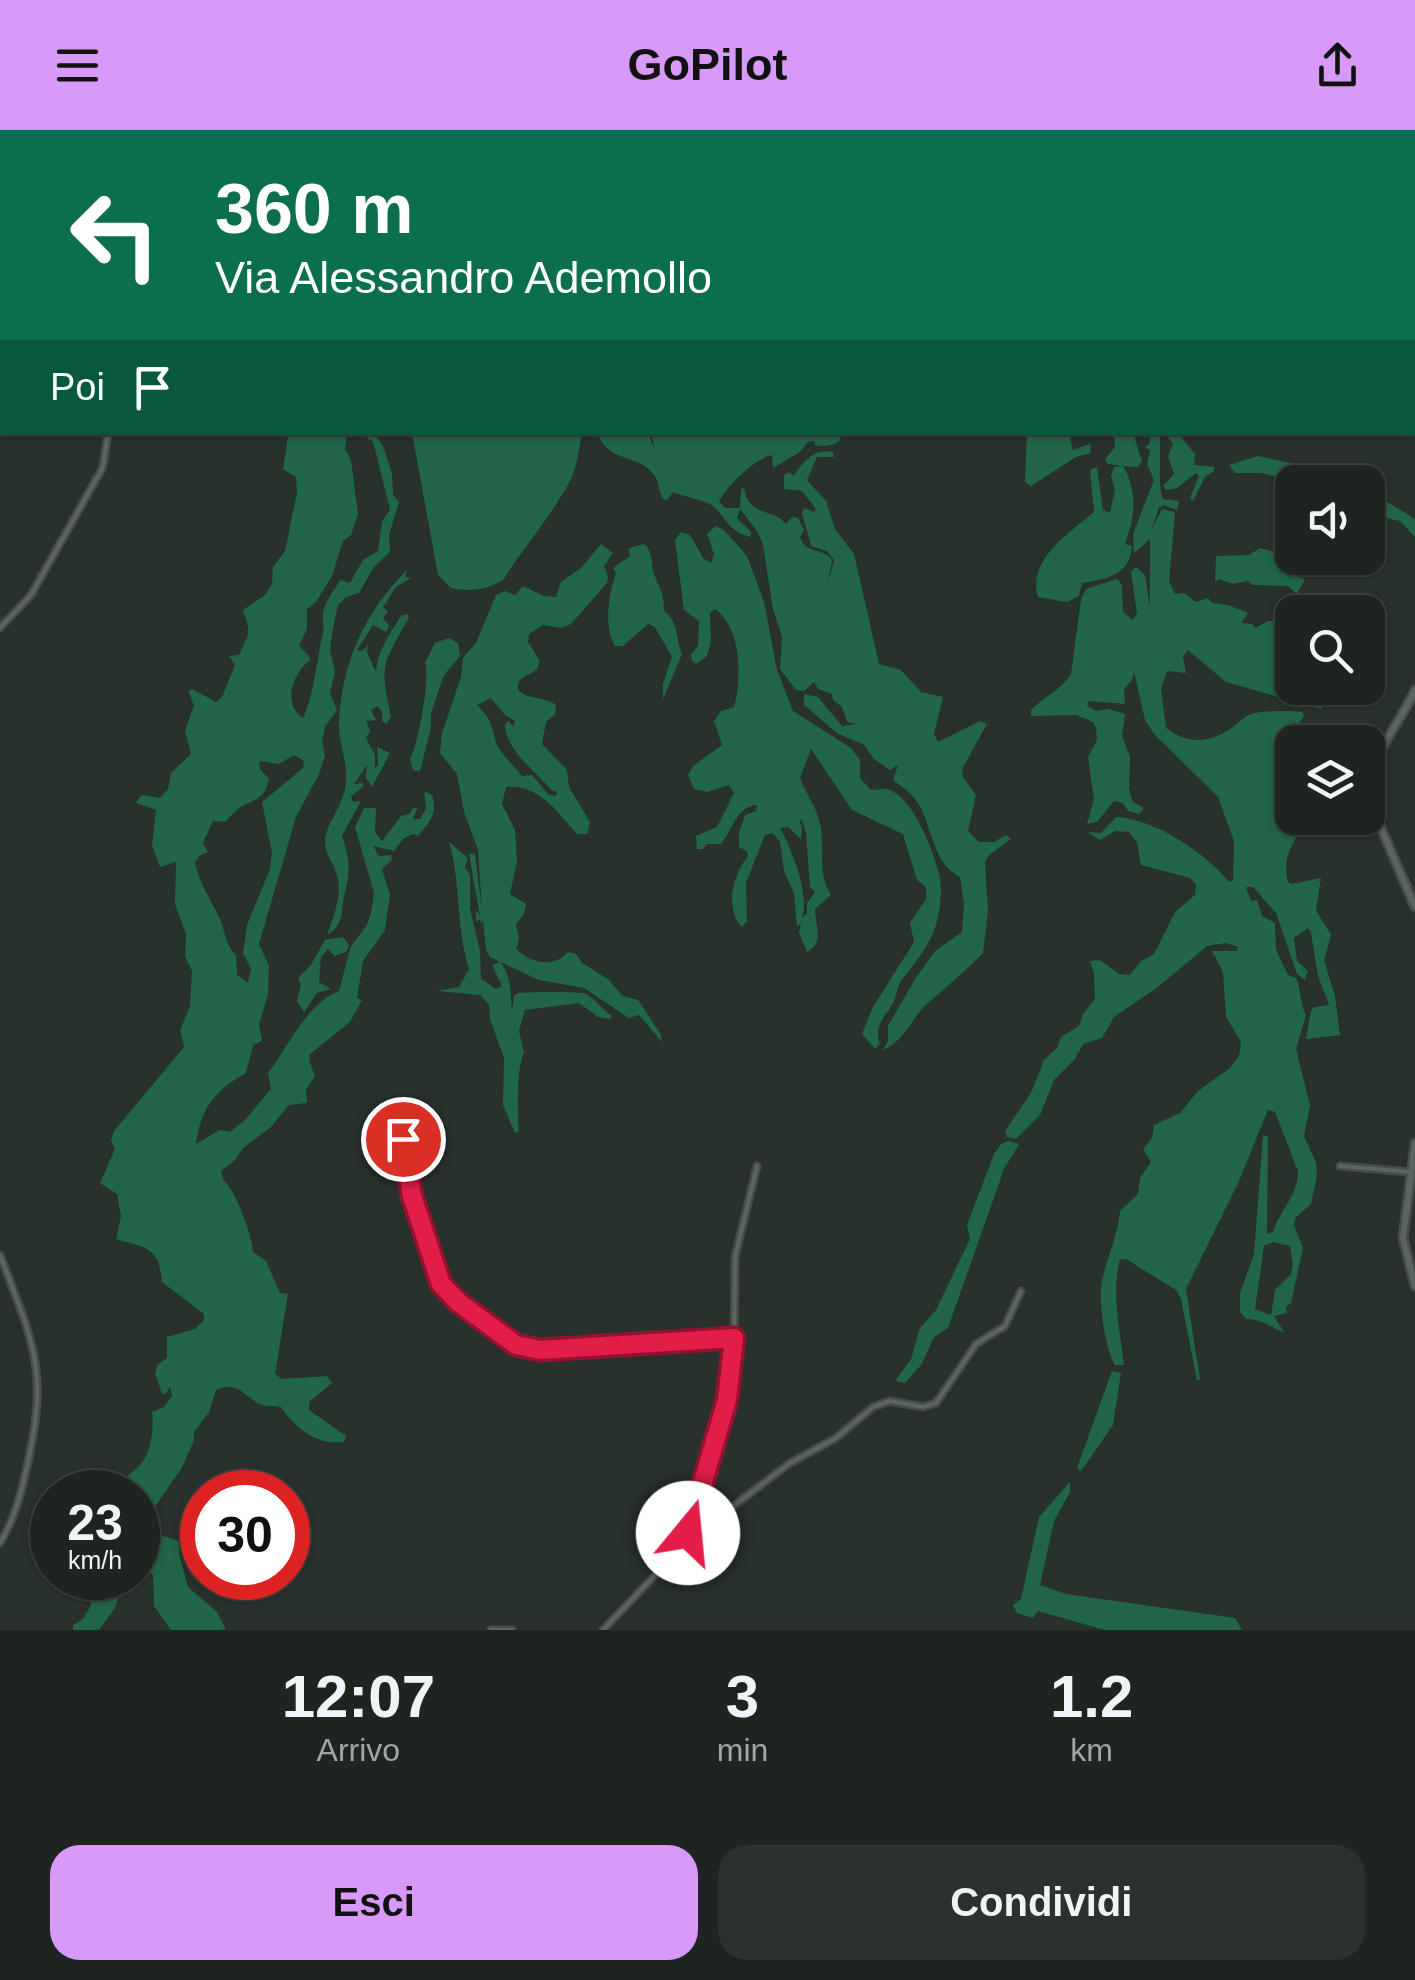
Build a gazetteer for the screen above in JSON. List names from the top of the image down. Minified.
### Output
{"page":{"header":"GoPilot","turn":["360 m","Via Alessandro Ademollo"],"then":"Poi","speed":"23 km/h","limit":"30","eta":["12:07","Arrivo","3","min","1.2","km"],"buttons":["Esci","Condividi"]}}
